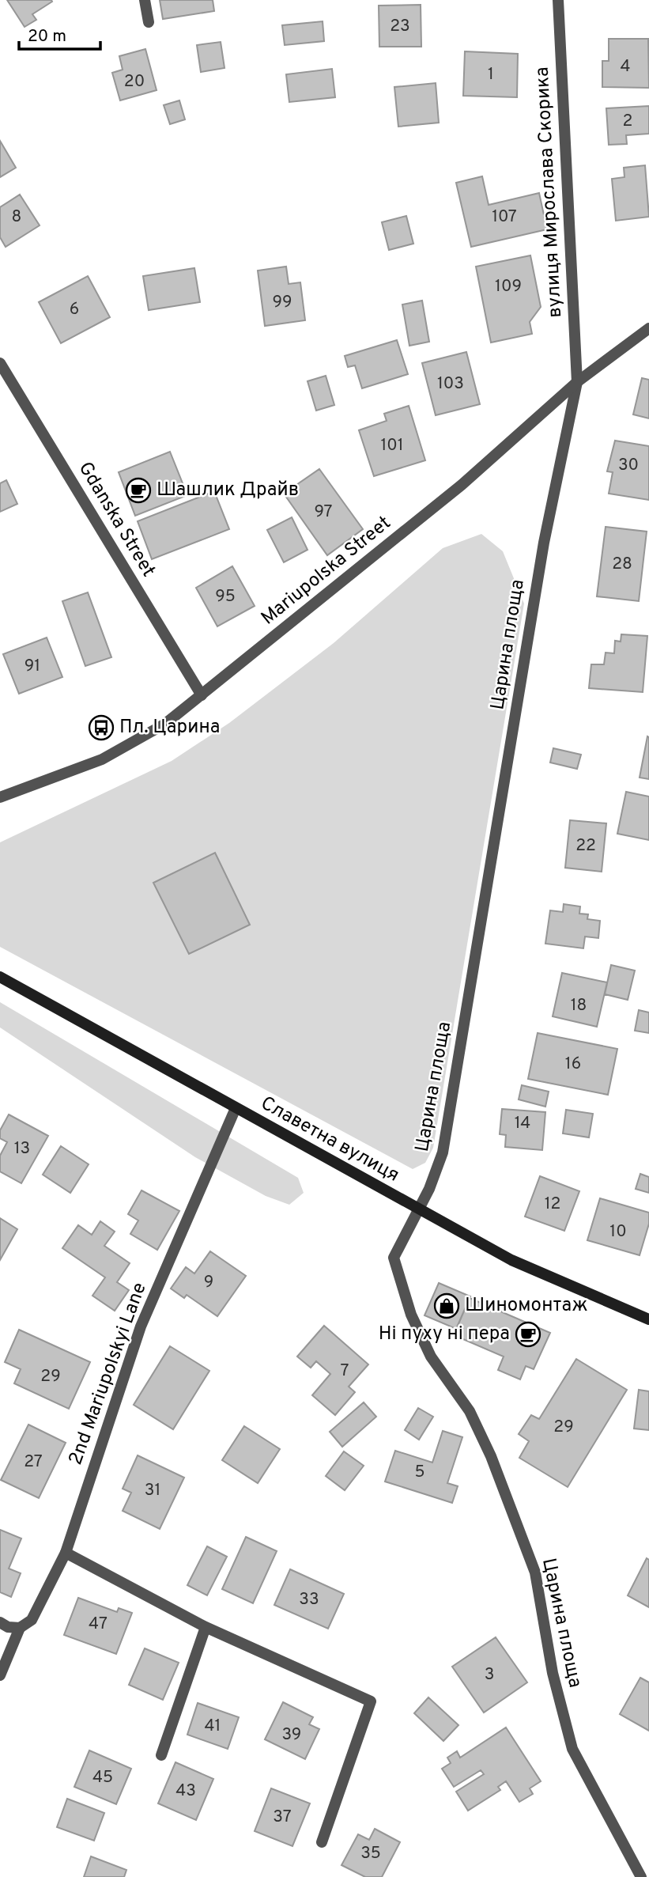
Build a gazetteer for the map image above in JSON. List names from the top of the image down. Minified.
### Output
{"streets":{"main road":["Славетна вулиця"],"street":["вулиця Мирослава Скорика","Gdanska Street","Mariupolska Street","Царина площа","2nd Mariupolskyi Lane"]},"crossings":[["вулиця Мирослава Скорика","Mariupolska Street"],["вулиця Мирослава Скорика","Царина площа"],["Gdanska Street","Mariupolska Street"],["Mariupolska Street","Царина площа"],["Царина площа","Славетна вулиця"],["Славетна вулиця","2nd Mariupolskyi Lane"]],"places":{"cafe":["Шашлик Драйв","Ні пуху ні пера"],"bus stop":["Пл. Царина"],"shop":["Шиномонтаж"]},"house_numbers":["23","4","1","20","2","8","107","109","99","6","103","101","30","97","28","95","91","22","18","16","14","13","12","10","9","7","29","29","27","5","31","33","47","3","41","39","45","43","37","35"],"scale_bar":"20 m"}
